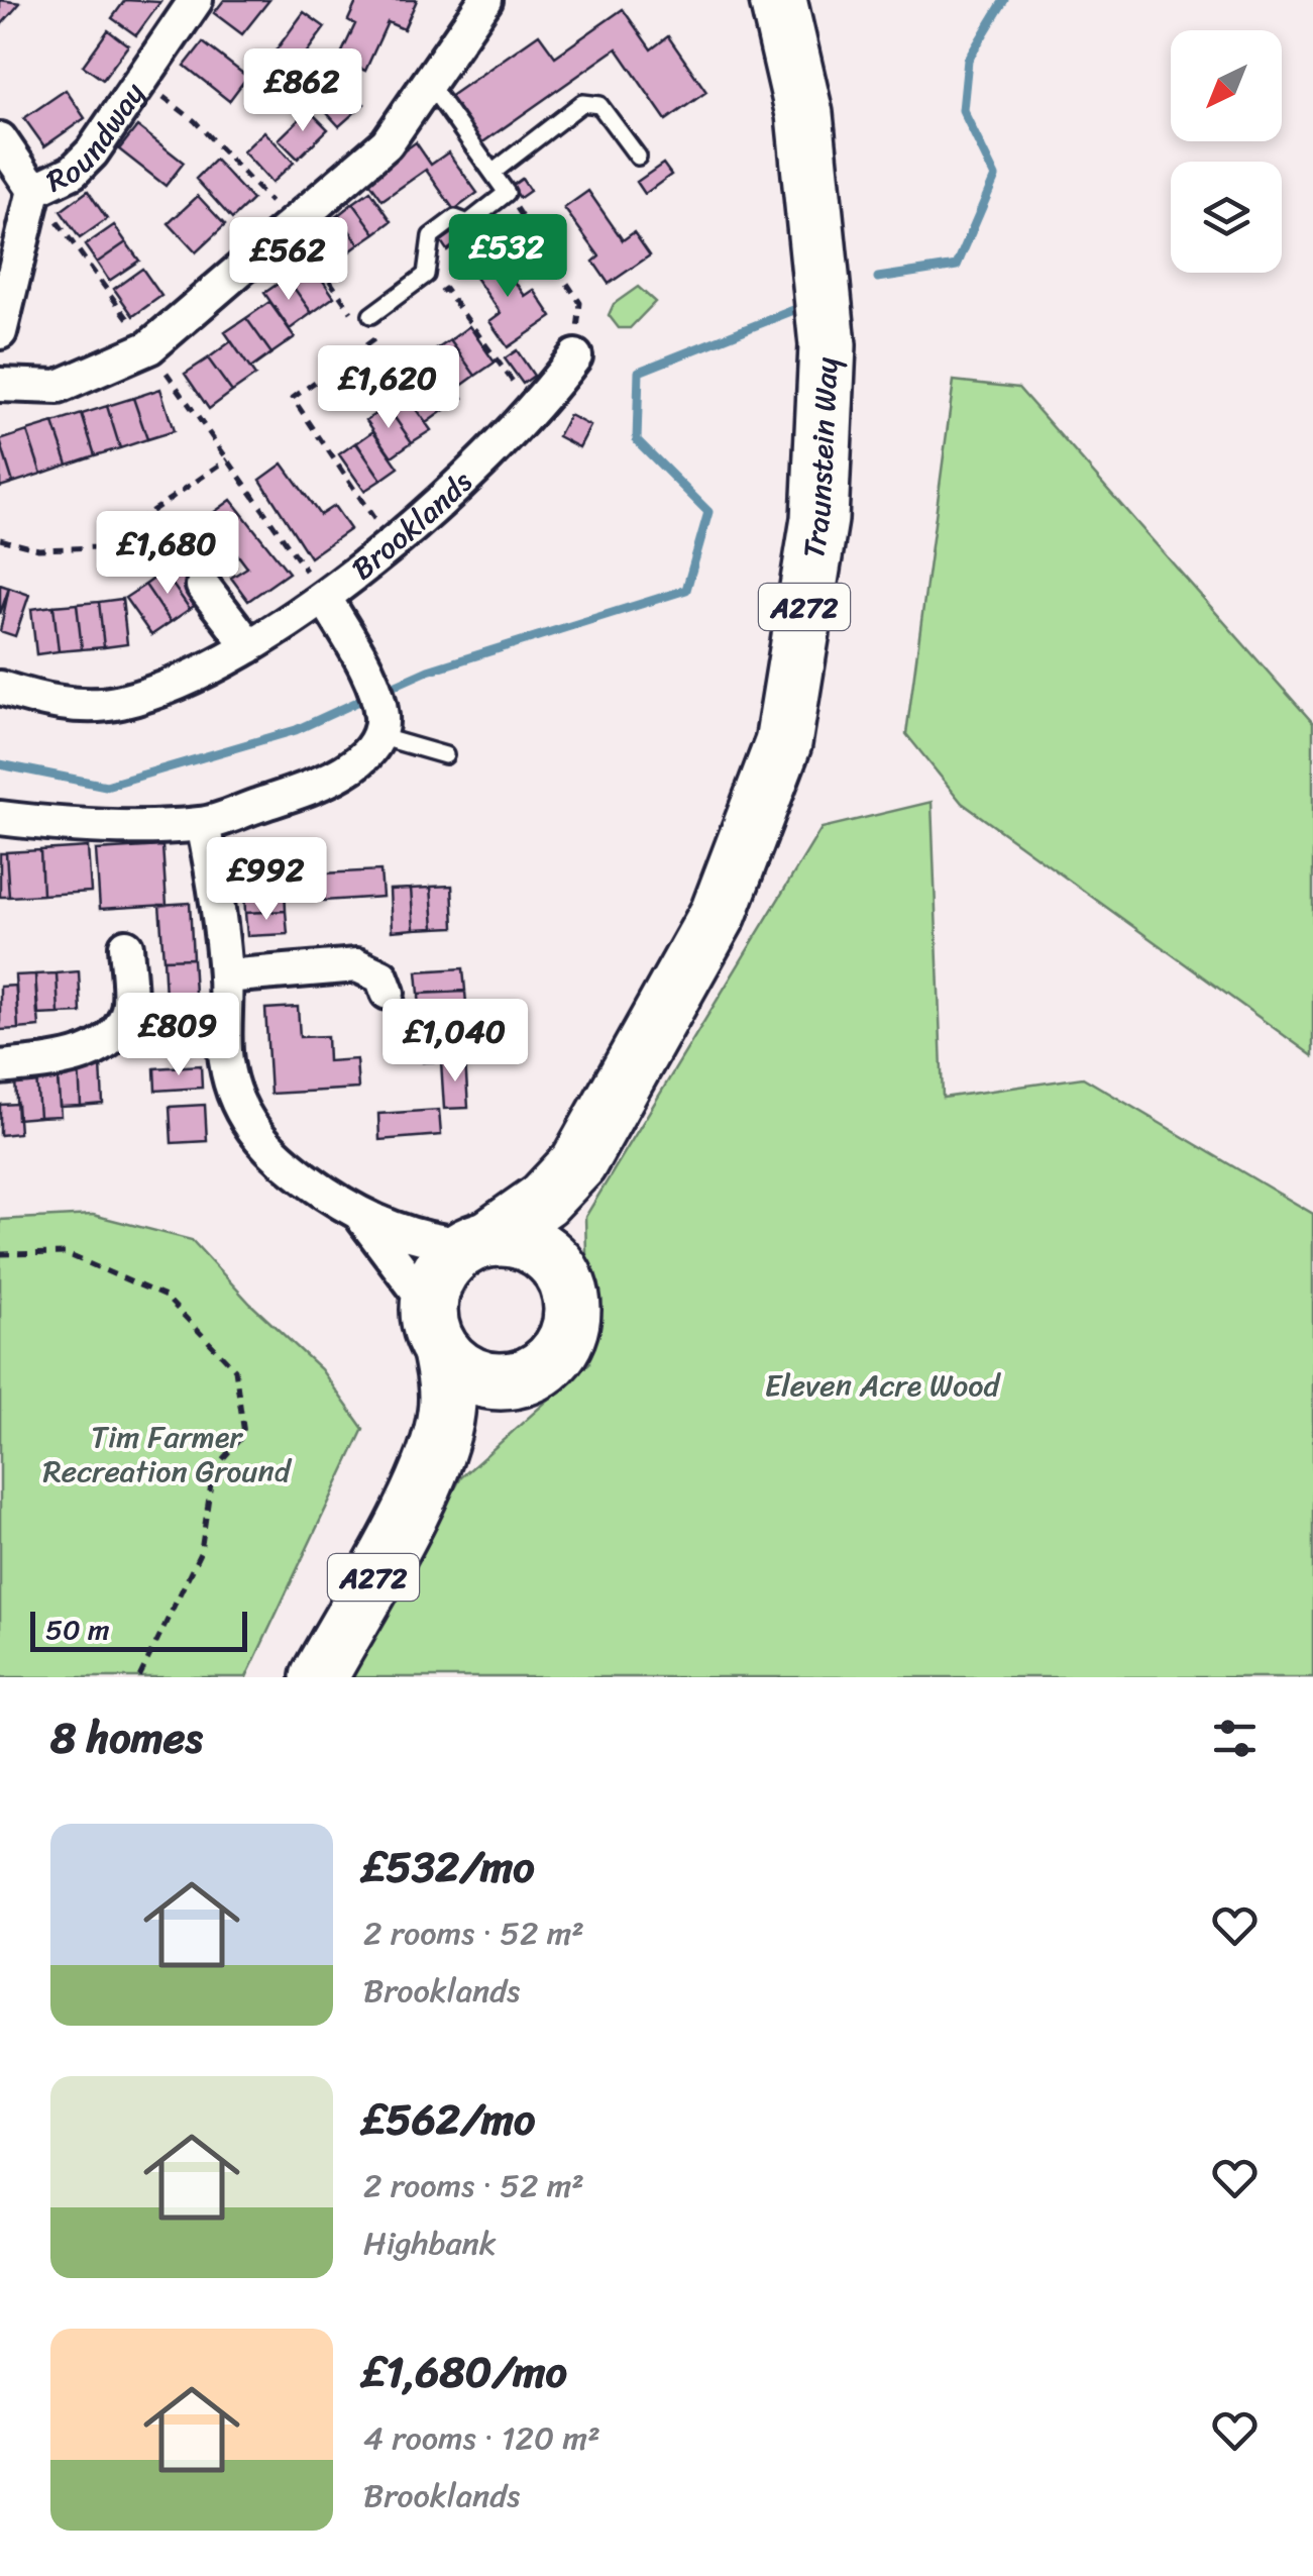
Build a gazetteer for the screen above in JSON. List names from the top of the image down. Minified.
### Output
{"streets":{"highway":["Traunstein Way","A272"],"street":["Roundway","Brooklands"]},"crossings":[["Traunstein Way","A272"]],"parks":["Eleven Acre Wood","Tim Farmer Recreation Ground"],"scale_bar":"50 m","north":"bottom left","page":{"price":["£862","£532","£562","£1,620","£1,680","£992","£809","£1,040"],"scale":"50 m","heading":"8 homes","list":[{"name":"£532/mo","note":"2 rooms · 52 m² · Brooklands"},{"name":"£562/mo","note":"2 rooms · 52 m² · Highbank"},{"name":"£1,680/mo","note":"4 rooms · 120 m² · Brooklands"}]}}
